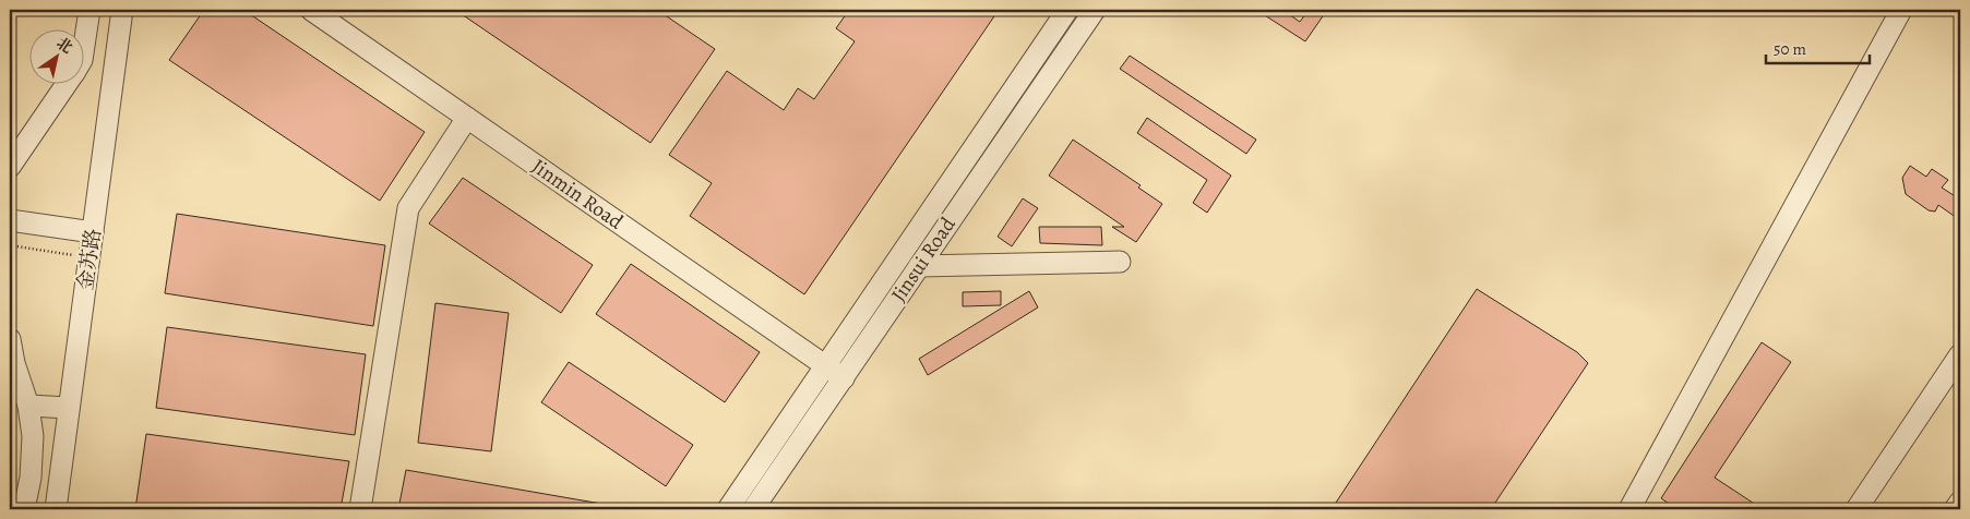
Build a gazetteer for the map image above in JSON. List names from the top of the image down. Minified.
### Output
{"streets":{"street":["Jinmin Road","金苏路","Jinsui Road"]},"crossings":[["Jinmin Road","Jinsui Road"]],"scale_bar":"50 m","north":"top right"}
